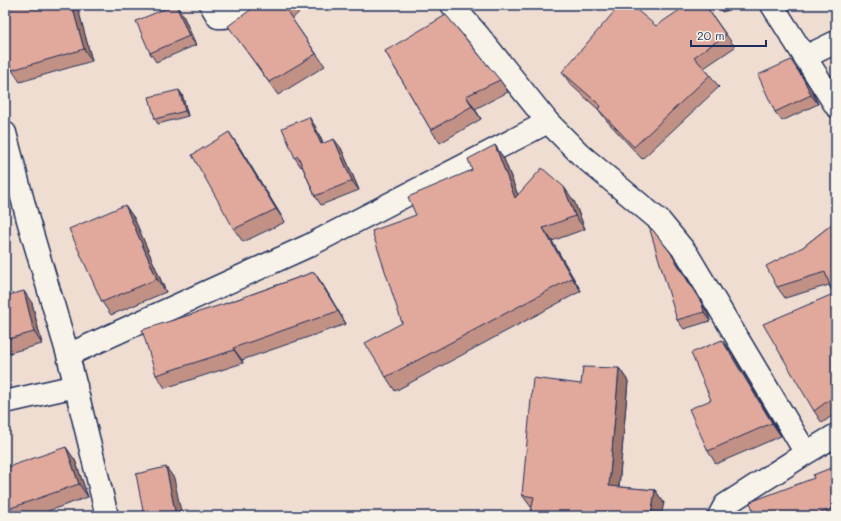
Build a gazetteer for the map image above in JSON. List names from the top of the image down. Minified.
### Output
{"scale_bar":"20 m"}
